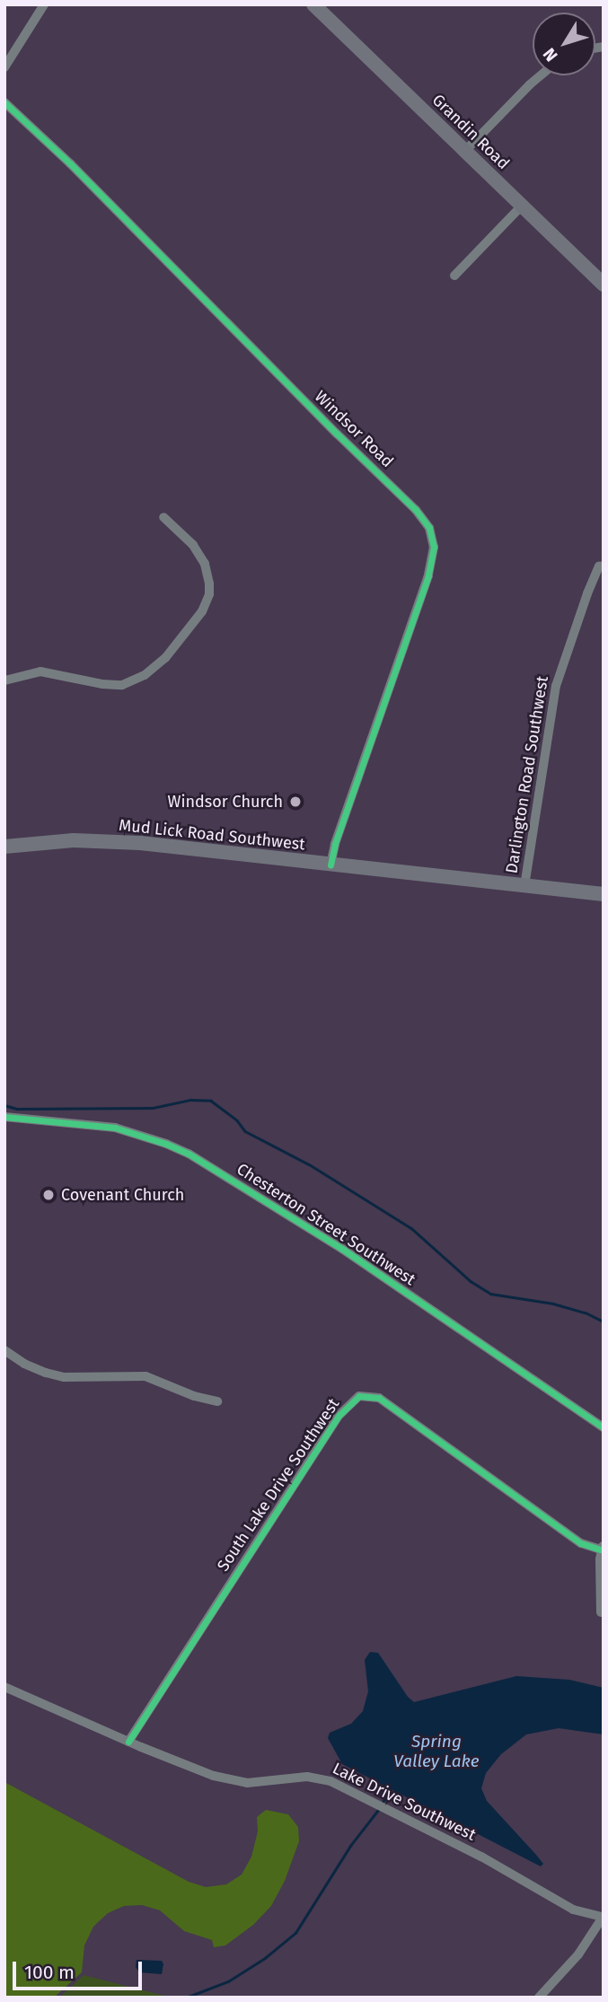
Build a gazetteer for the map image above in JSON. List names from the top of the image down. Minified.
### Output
{"streets":{"street":["Grandin Road","Windsor Road","Darlington Road Southwest","Mud Lick Road Southwest","Chesterton Street Southwest","South Lake Drive Southwest","Lake Drive Southwest"]},"crossings":[["Windsor Road","Mud Lick Road Southwest"],["Darlington Road Southwest","Mud Lick Road Southwest"],["South Lake Drive Southwest","Lake Drive Southwest"]],"water":["Spring Valley Lake"],"places":["Windsor Church","Covenant Church"],"scale_bar":"100 m","north":"bottom left"}
